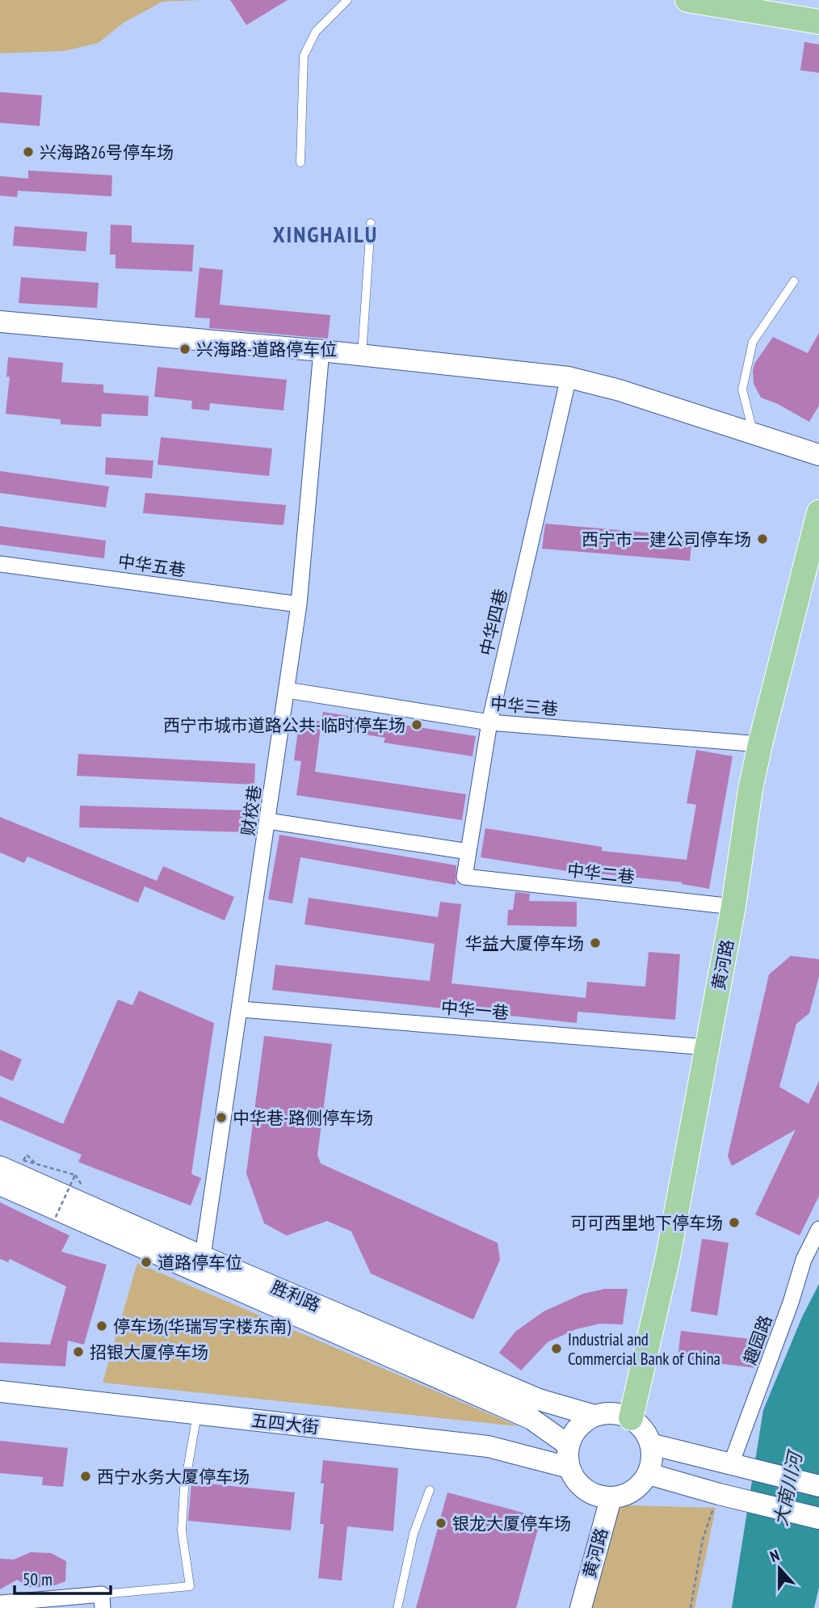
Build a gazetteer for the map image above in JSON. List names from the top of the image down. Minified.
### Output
{"streets":{"main road":["黄河路","胜利路","五四大街"],"street":["中华五巷","中华四巷","中华三巷","财校巷","中华二巷","中华一巷","趣园路"]},"crossings":[["中华五巷","财校巷"],["中华四巷","中华三巷"],["中华四巷","中华二巷"],["中华三巷","财校巷"],["中华三巷","黄河路"],["财校巷","中华一巷"],["财校巷","胜利路"],["中华二巷","黄河路"],["黄河路","中华一巷"],["黄河路","胜利路"],["黄河路","五四大街"],["胜利路","五四大街"]],"districts":["XINGHAILU"],"water":["大南川河"],"places":["兴海路26号停车场","兴海路-道路停车位","西宁市一建公司停车场","西宁市城市道路公共-临时停车场","华益大厦停车场","中华巷-路侧停车场","可可西里地下停车场","道路停车位","停车场(华瑞写字楼东南)","Industrial and Commercial Bank of China","招银大厦停车场","西宁水务大厦停车场","银龙大厦停车场"],"scale_bar":"50 m","north":"top"}
